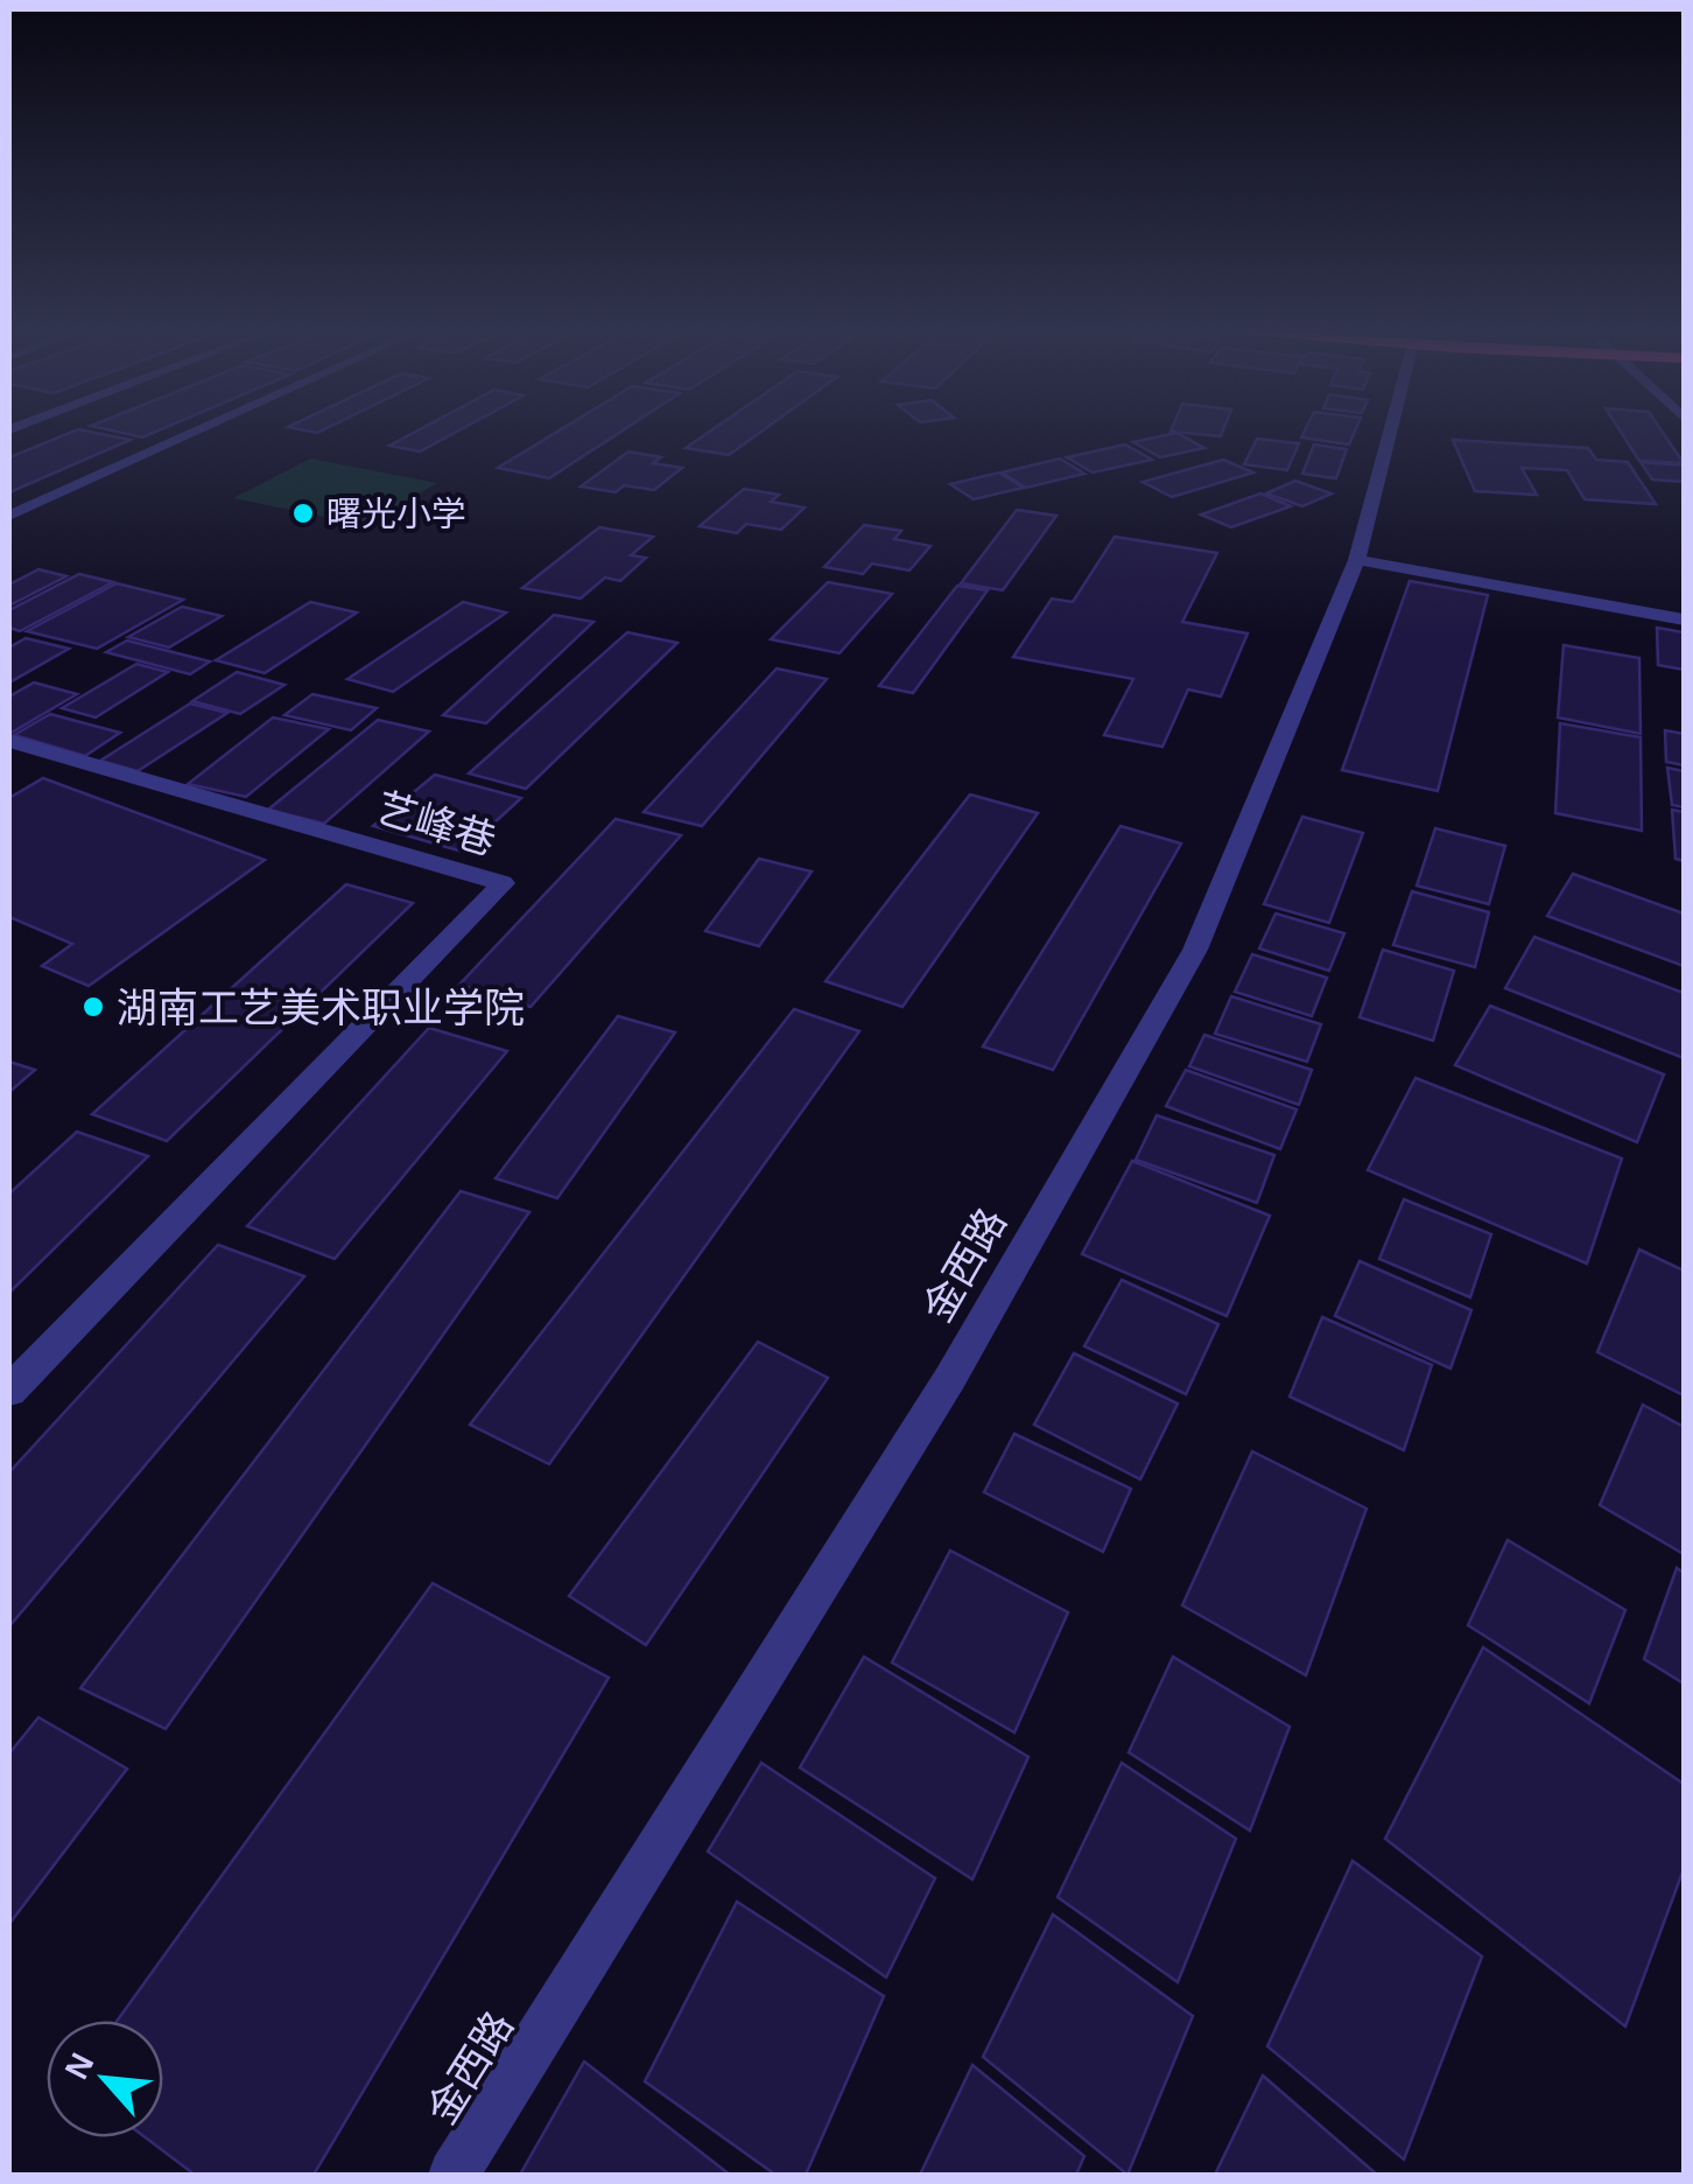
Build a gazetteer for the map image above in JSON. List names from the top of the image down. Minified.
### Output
{"streets":{"street":["艺峰巷","金西路"]},"places":["曙光小学","湖南工艺美术职业学院"],"north":"top left"}
